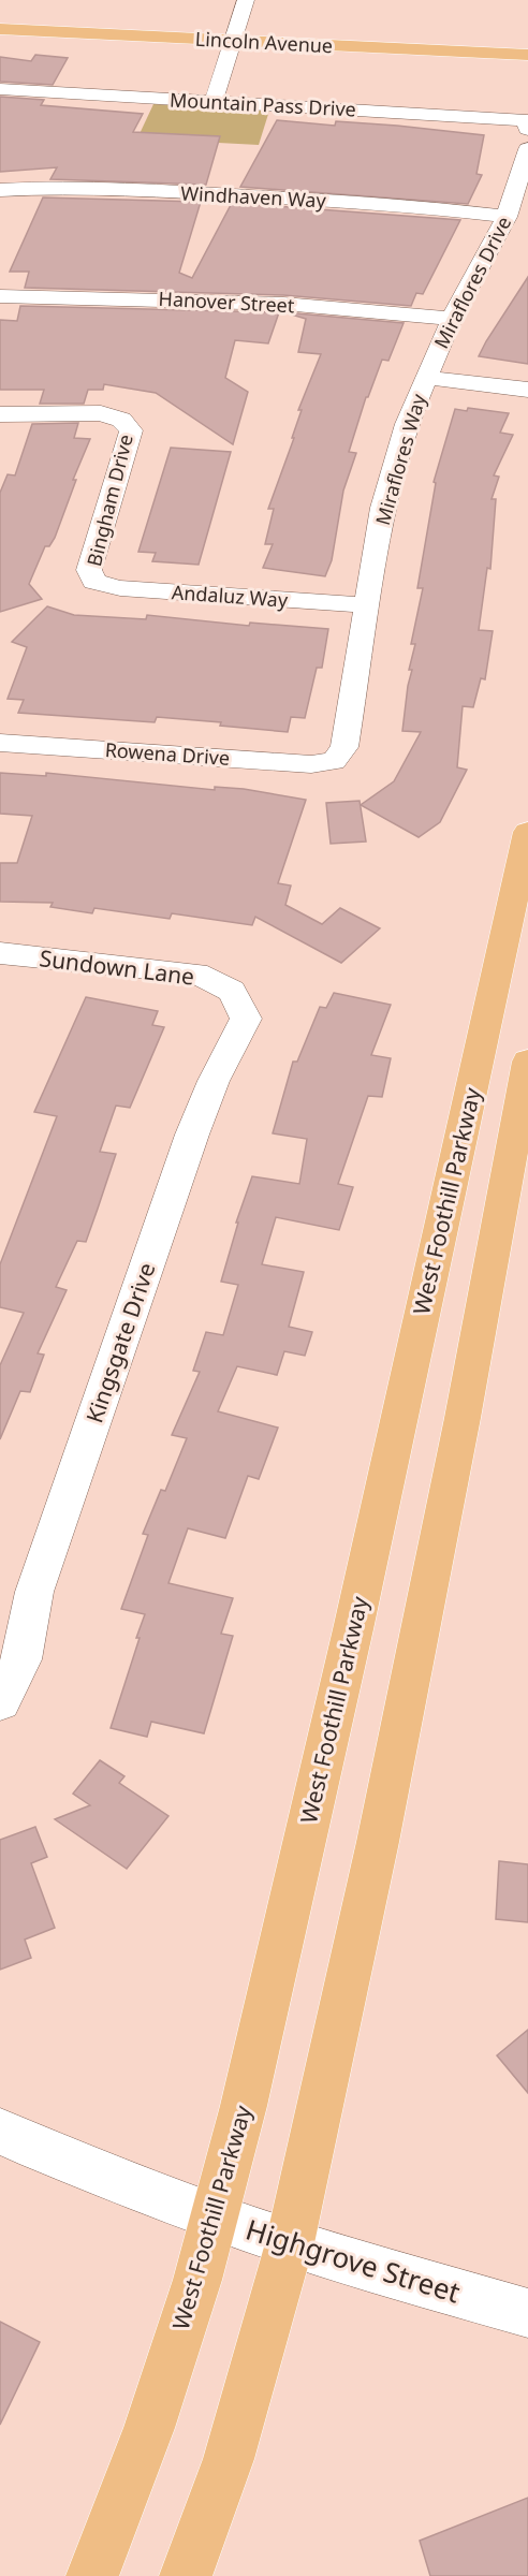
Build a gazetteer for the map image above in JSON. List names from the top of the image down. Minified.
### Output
{"streets":{"main road":["Lincoln Avenue","West Foothill Parkway"],"street":["Mountain Pass Drive","Windhaven Way","Miraflores Drive","Hanover Street","Miraflores Way","Bingham Drive","Andaluz Way","Rowena Drive","Sundown Lane","Kingsgate Drive","Highgrove Street"]},"crossings":[["Windhaven Way","Miraflores Drive"],["Miraflores Drive","Hanover Street"],["Miraflores Drive","Miraflores Way"],["Miraflores Way","Andaluz Way"],["Miraflores Way","Rowena Drive"],["Bingham Drive","Andaluz Way"],["Andaluz Way","Rowena Drive"],["Sundown Lane","Kingsgate Drive"],["West Foothill Parkway","Highgrove Street"]]}
